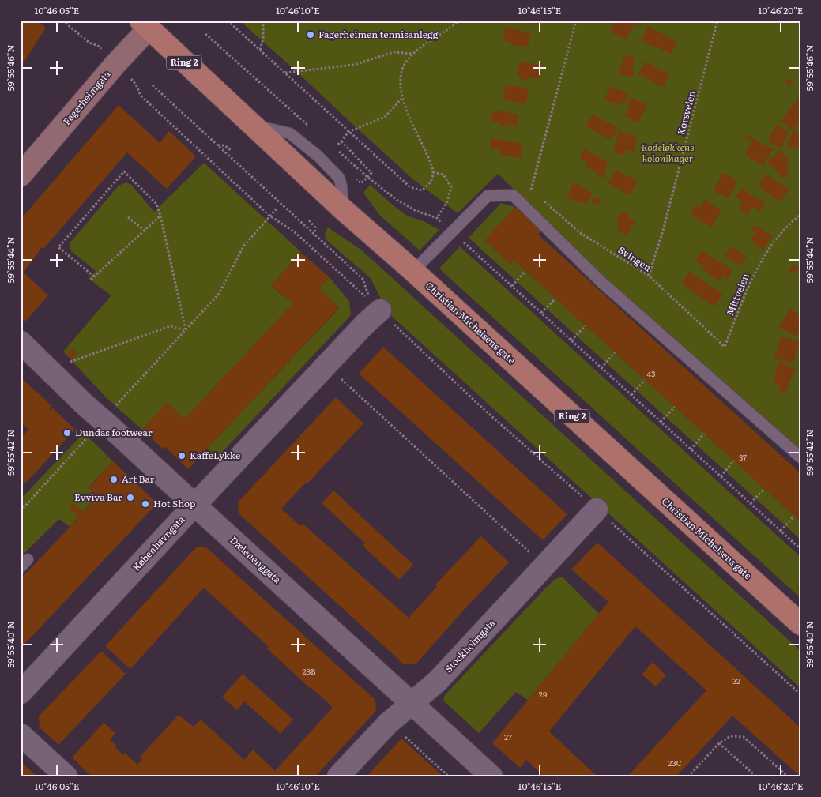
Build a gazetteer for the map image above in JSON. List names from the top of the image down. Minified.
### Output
{"streets":{"main road":["Ring 2","Christian Michelsens gate"],"street":["Fagerheimgata","Københavngata","Dælenenggata","Stockholmgata"],"path":["Korsveien","Svingen","Mittveien"]},"crossings":[["Fagerheimgata","Christian Michelsens gate"],["Korsveien","Svingen"],["Svingen","Mittveien"],["Københavngata","Dælenenggata"],["Dælenenggata","Stockholmgata"]],"parks":["Rodeløkkens kolonihager"],"places":["Fagerheimen tennisanlegg","Dundas footwear","KaffeLykke","Art Bar","Evviva Bar","Hot Shop"],"house_numbers":["43","37","28B","32","29","27","23C"],"coordinates":["10°46'05\"E","10°46'10\"E","10°46'15\"E","10°46'20\"E","59°55'46\"N","59°55'44\"N","59°55'42\"N","59°55'40\"N"]}
